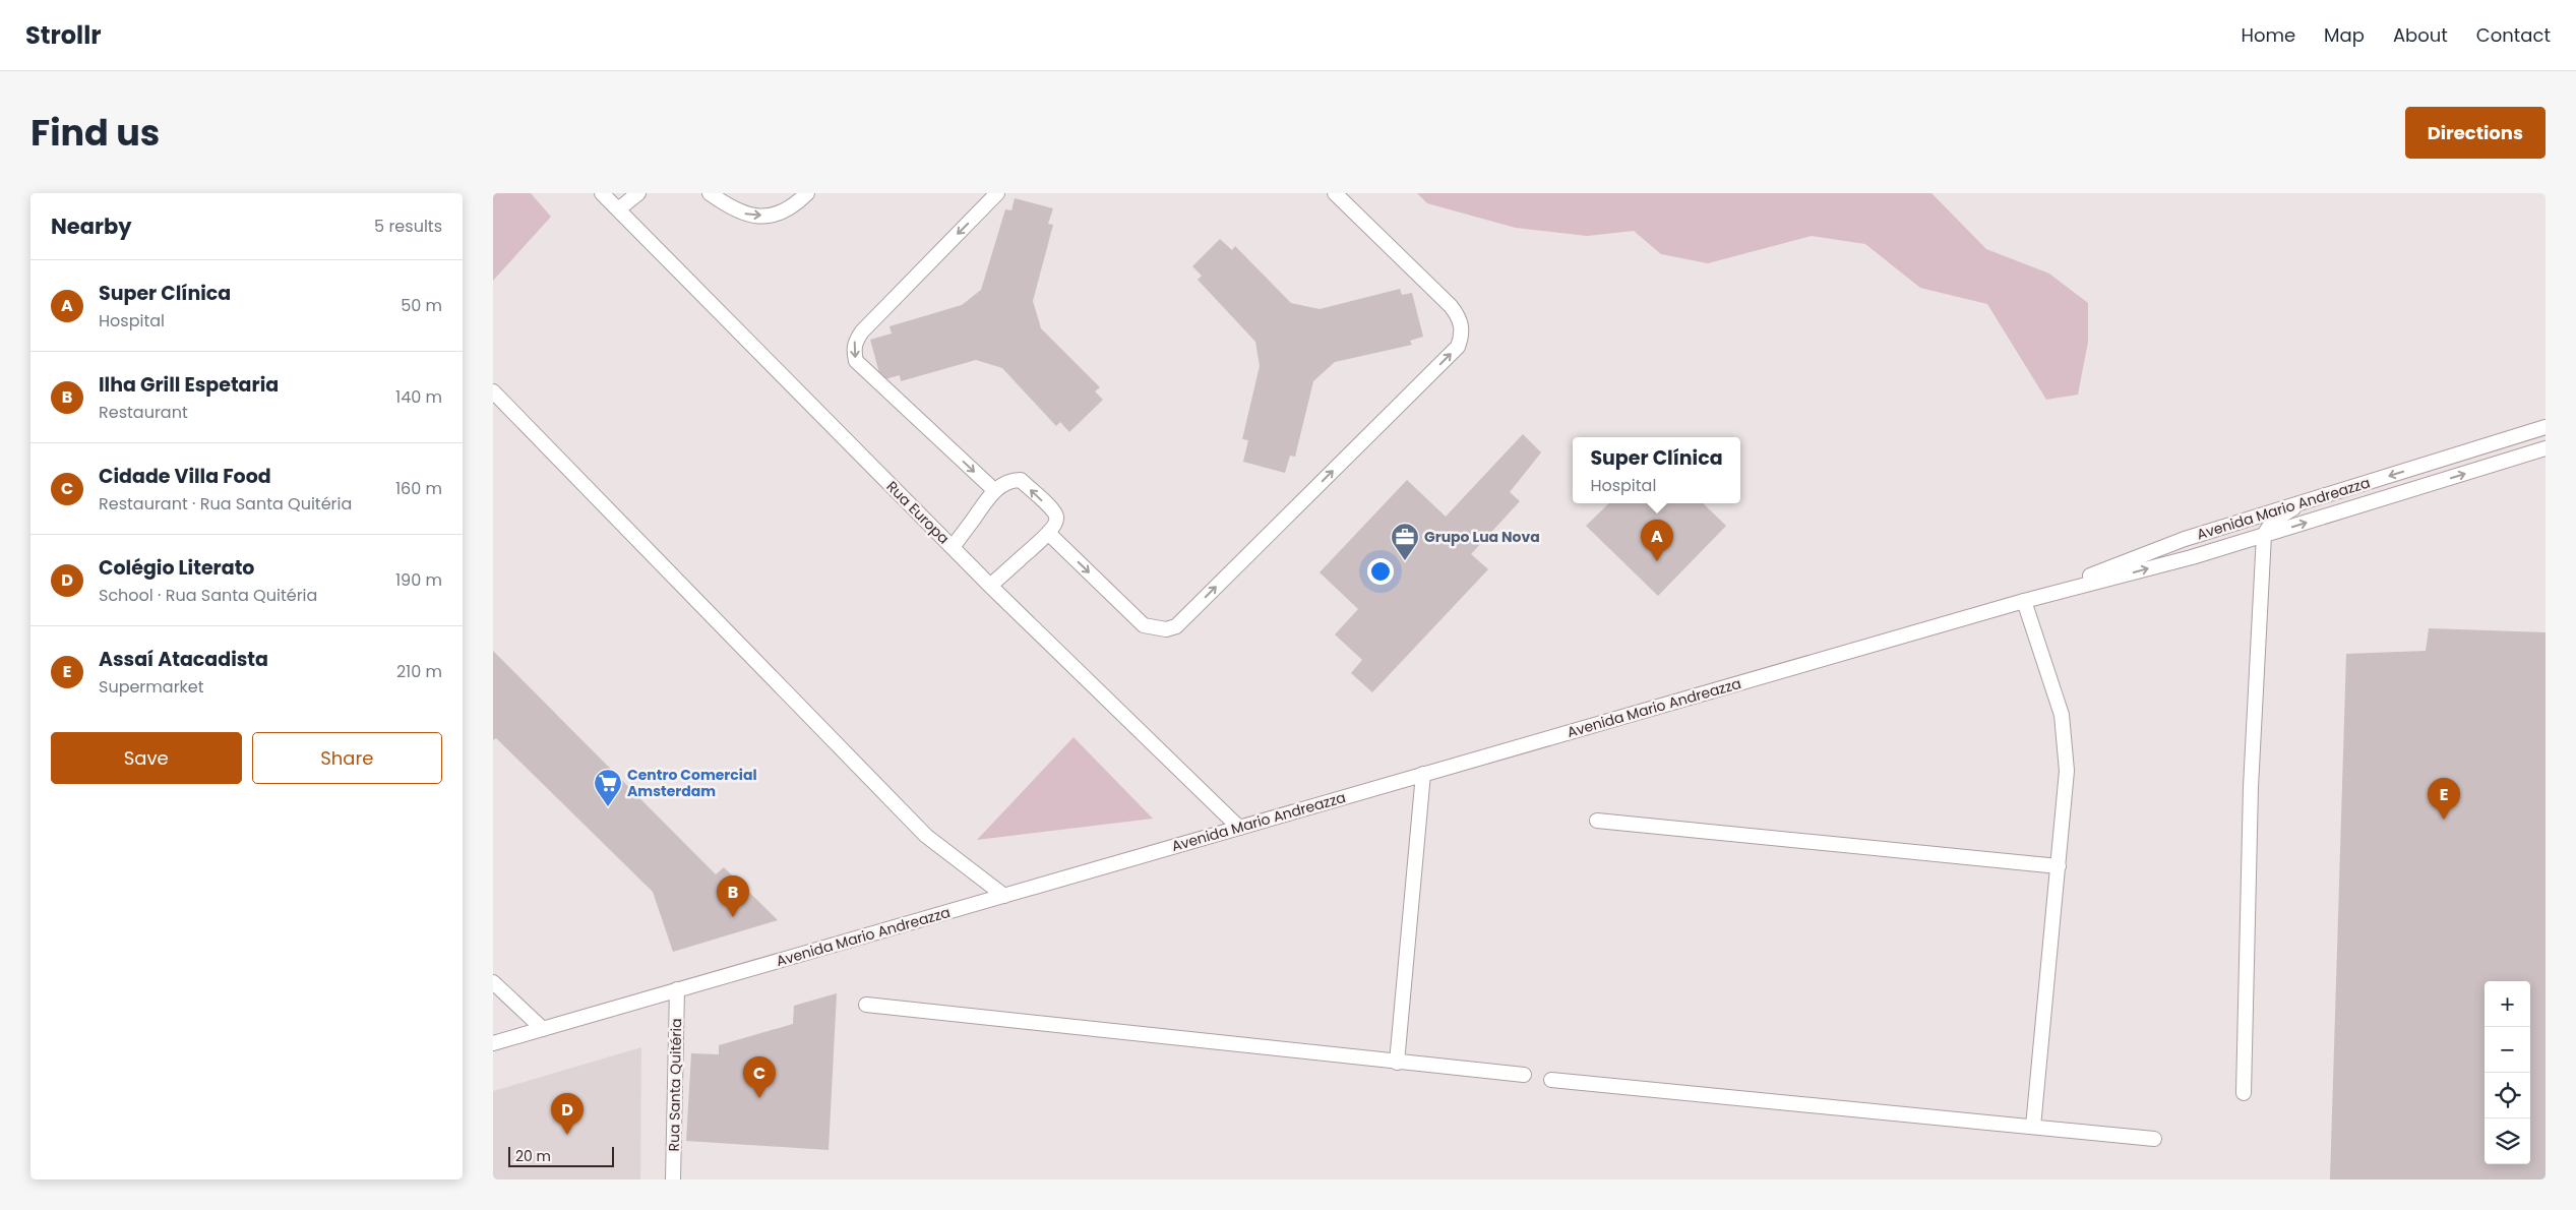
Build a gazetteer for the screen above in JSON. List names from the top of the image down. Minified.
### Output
{"streets":{"street":["Avenida Mario Andreazza","Rua Europa","Rua Santa Quitéria"]},"crossings":[["Avenida Mario Andreazza","Rua Europa"],["Avenida Mario Andreazza","Rua Santa Quitéria"]],"places":{"office":["Grupo Lua Nova"],"supermarket":["Centro Comercial Amsterdam"]},"scale_bar":"20 m","page":{"header":"Strollr","nav":["Home","Map","About","Contact"],"title":"Find us","buttons":["Directions",["Save","Share"]],"heading":["Nearby","5 results"],"list":[{"mark":"A","name":"Super Clínica","note":"Hospital","value":"50 m"},{"mark":"B","name":"Ilha Grill Espetaria","note":"Restaurant","value":"140 m"},{"mark":"C","name":"Cidade Villa Food","note":"Restaurant · Rua Santa Quitéria","value":"160 m"},{"mark":"D","name":"Colégio Literato","note":"School · Rua Santa Quitéria","value":"190 m"},{"mark":"E","name":"Assaí Atacadista","note":"Supermarket","value":"210 m"}],"popup":["Super Clínica","Hospital"],"pins":["A","E","B","C","D"],"map_buttons":["+","−"],"scale":"20 m"}}
